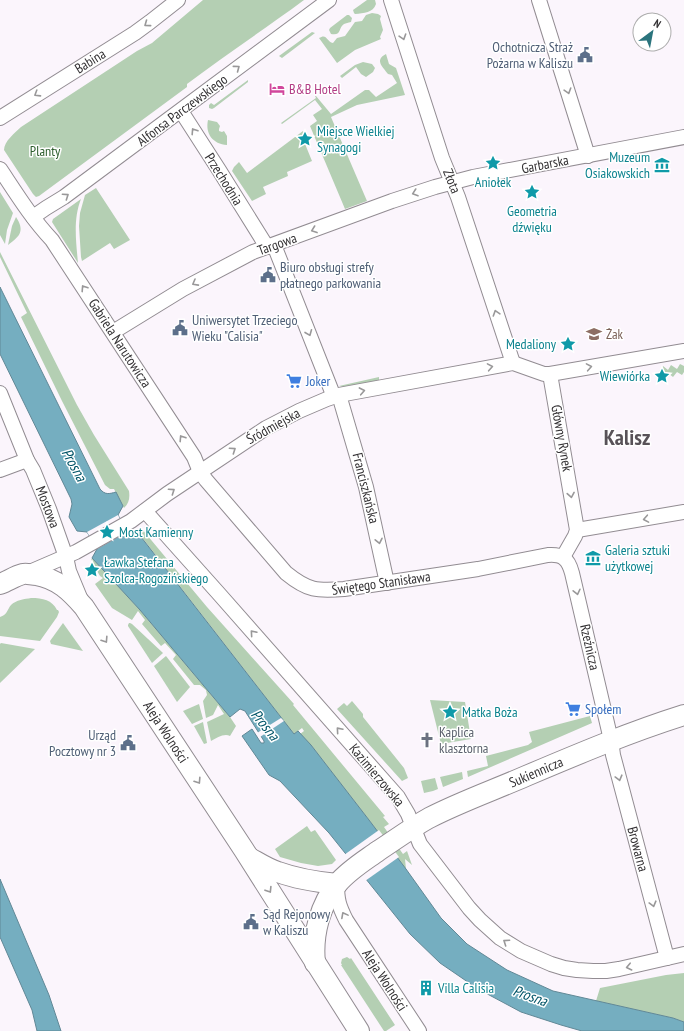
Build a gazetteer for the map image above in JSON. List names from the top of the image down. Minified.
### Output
{"streets":{"street":["Babina","Alfonsa Parczewskiego","Garbarska","Przechodnia","Złota","Targowa","Gabriela Narutowicza","Śródmiejska","Główny Rynek","Franciszkańska","Mostowa","Świętego Stanisława","Rzeźnicza","Aleja Wolności","Sukiennicza","Kazimierzowska","Browarna"]},"crossings":[["Alfonsa Parczewskiego","Przechodnia"],["Alfonsa Parczewskiego","Gabriela Narutowicza"],["Garbarska","Złota"],["Garbarska","Targowa"],["Przechodnia","Targowa"],["Przechodnia","Franciszkańska"],["Złota","Targowa"],["Złota","Śródmiejska"],["Targowa","Gabriela Narutowicza"],["Targowa","Franciszkańska"],["Gabriela Narutowicza","Śródmiejska"],["Gabriela Narutowicza","Świętego Stanisława"],["Śródmiejska","Główny Rynek"],["Śródmiejska","Franciszkańska"],["Śródmiejska","Mostowa"],["Śródmiejska","Świętego Stanisława"],["Śródmiejska","Aleja Wolności"],["Śródmiejska","Kazimierzowska"],["Franciszkańska","Świętego Stanisława"],["Mostowa","Aleja Wolności"],["Świętego Stanisława","Rzeźnicza"],["Rzeźnicza","Sukiennicza"],["Rzeźnicza","Browarna"],["Aleja Wolności","Sukiennicza"],["Sukiennicza","Kazimierzowska"],["Sukiennicza","Browarna"],["Kazimierzowska","Browarna"]],"one_way":["Babina","Alfonsa Parczewskiego","Przechodnia","Targowa","Gabriela Narutowicza","Śródmiejska","Główny Rynek","Franciszkańska","Rzeźnicza","Kazimierzowska","Browarna"],"districts":["Kalisz"],"water":["Prosna"],"parks":["Planty"],"places":{"public building":["Ochotnicza Straż Pożarna w Kaliszu","Biuro obsługi strefy płatnego parkowania","Uniwersytet Trzeciego Wieku \"Calisia\"","Urząd Pocztowy nr 3","Sąd Rejonowy w Kaliszu"],"hotel":["B&B Hotel"],"place":["Miejsce Wielkiej Synagogi","Aniołek","Geometria dźwięku","Medaliony","Wiewiórka","Most Kamienny","Ławka Stefana Szolca-Rogozińskiego","Matka Boża"],"museum":["Muzeum Osiakowskich","Galeria sztuki użytkowej"],"school or university":["Żak"],"supermarket":["Joker","Społem"],"church":["Kaplica klasztorna"],"building":["Villa Calisia"]},"north":"top right"}
